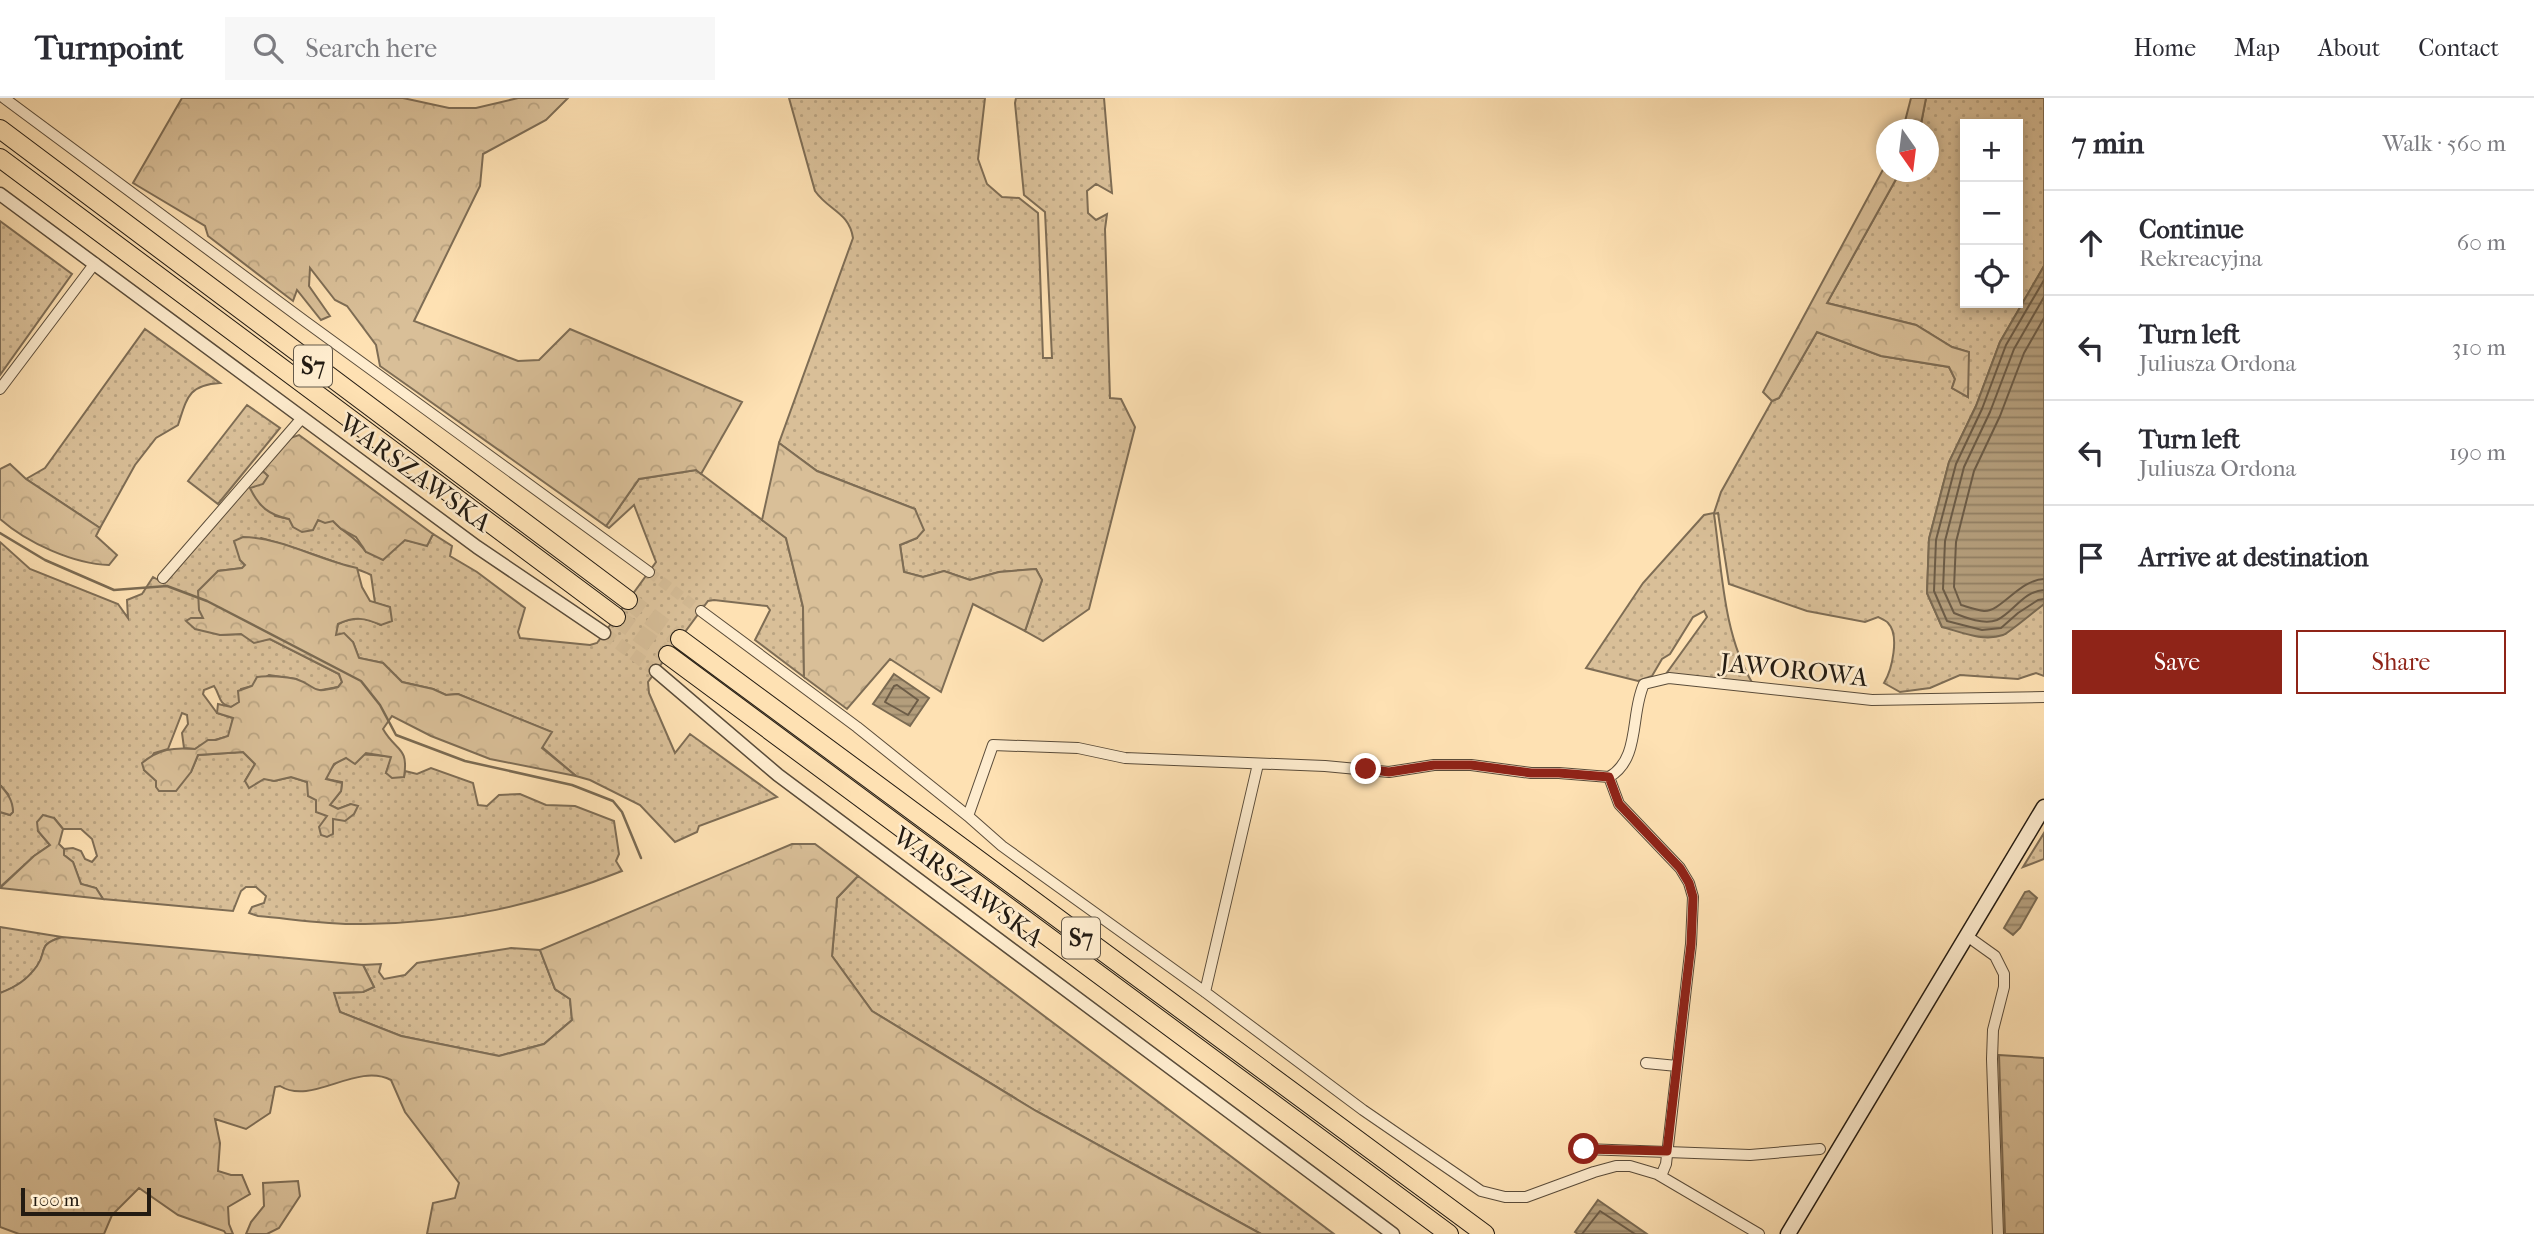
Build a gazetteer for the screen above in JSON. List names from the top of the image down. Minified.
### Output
{"streets":{"highway":["S7"],"street":["WARSZAWSKA","JAWOROWA"]},"scale_bar":"100 m","north":"bottom","page":{"header":"Turnpoint","search":"Search here","nav":["Home","Map","About","Contact"],"heading":["7 min","Walk · 560 m"],"map_buttons":["+","−"],"list":[["Continue","Rekreacyjna","60 m"],["Turn left","Juliusza Ordona","310 m"],["Turn left","Juliusza Ordona","190 m"],"Arrive at destination"],"buttons":["Save","Share"],"scale":"100 m"}}
